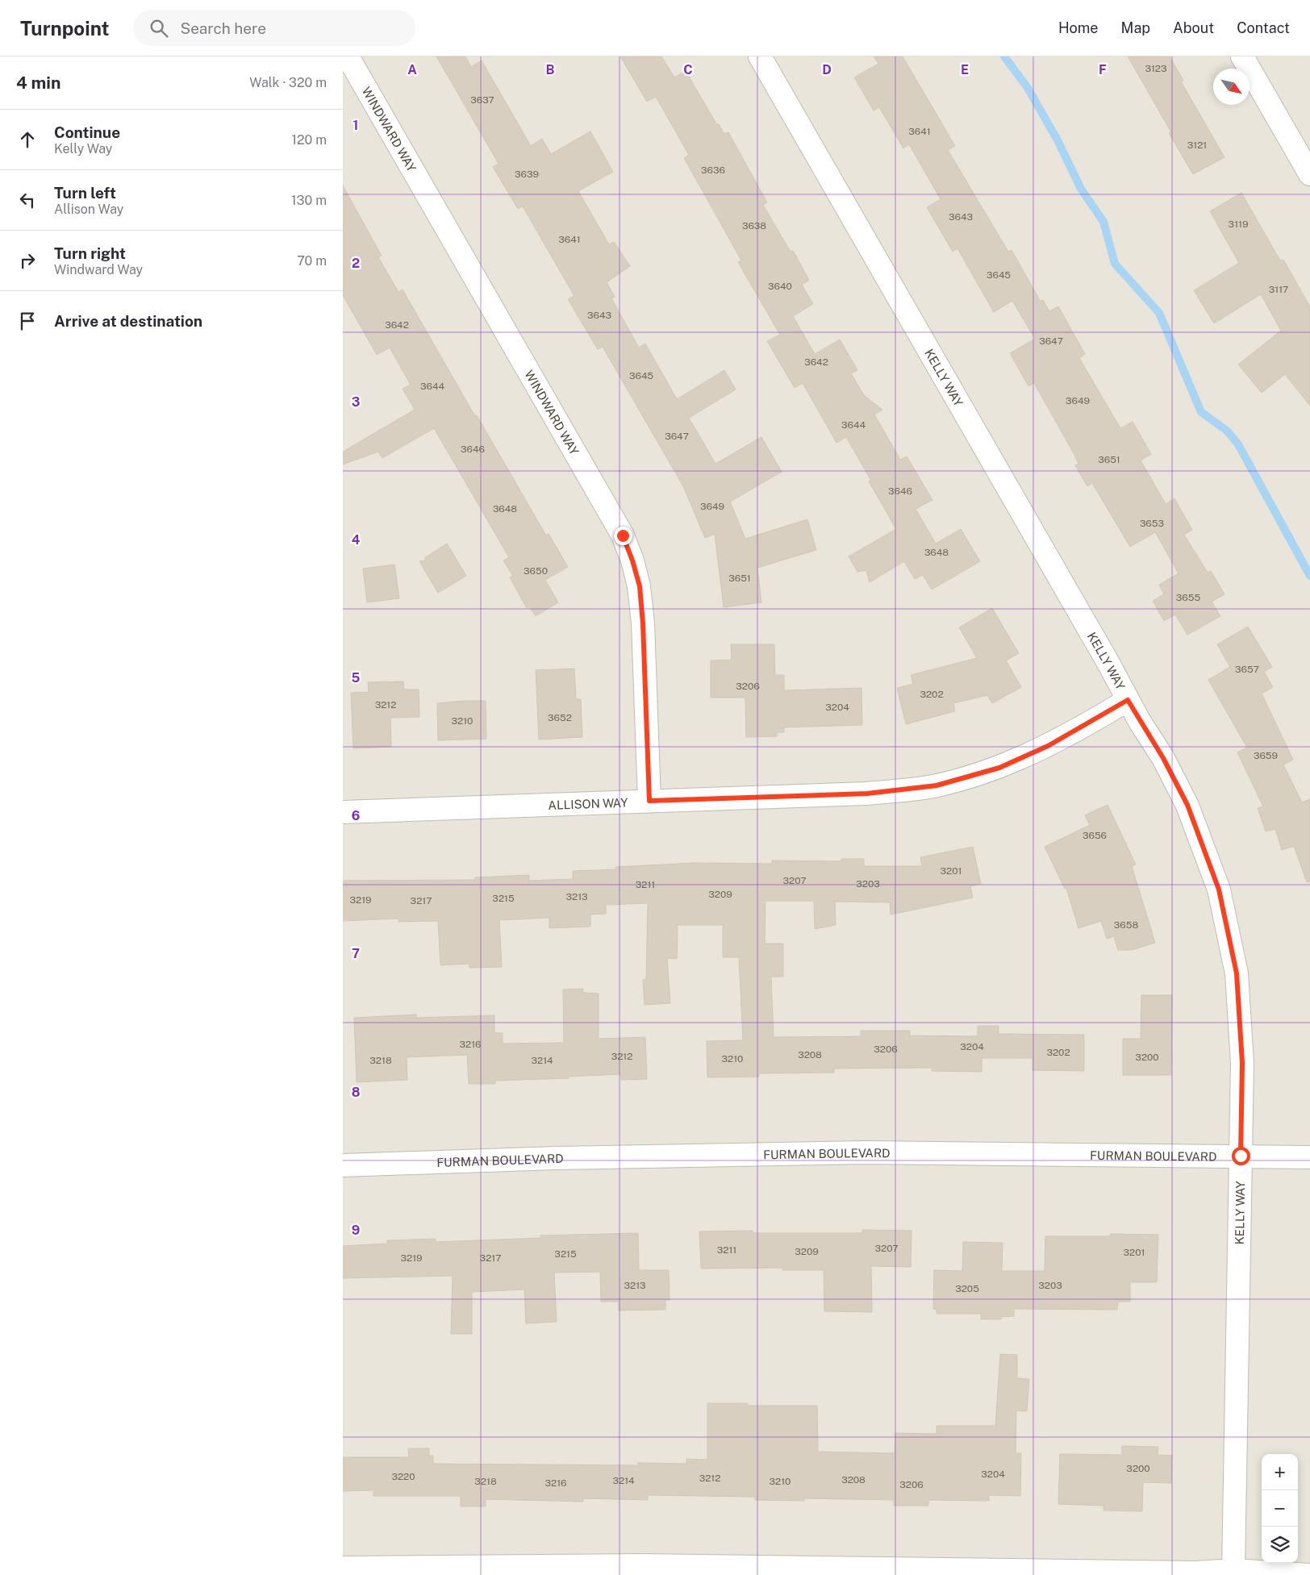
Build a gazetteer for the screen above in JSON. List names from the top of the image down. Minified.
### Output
{"streets":{"street":["WINDWARD WAY","KELLY WAY","ALLISON WAY","FURMAN BOULEVARD"]},"crossings":[["WINDWARD WAY","ALLISON WAY"],["KELLY WAY","ALLISON WAY"],["KELLY WAY","FURMAN BOULEVARD"]],"house_numbers":["3123","3637","3641","3121","3636","3639","3643","3119","3638","3641","3645","3640","3117","3643","3642","3647","3642","3645","3644","3649","3644","3647","3646","3651","3646","3649","3648","3653","3648","3650","3651","3655","3657","3206","3202","3212","3204","3652","3210","3659","3656","3201","3207","3203","3211","3209","3213","3215","3219","3217","3658","3216","3204","3206","3202","3208","3212","3200","3210","3218","3214","3207","3211","3209","3201","3215","3219","3217","3213","3203","3205","3200","3204","3220","3212","3208","3214","3218","3210","3216","3206"],"north":"bottom right","page":{"header":"Turnpoint","search":"Search here","nav":["Home","Map","About","Contact"],"heading":["4 min","Walk · 320 m"],"list":[["Continue","Kelly Way","120 m"],["Turn left","Allison Way","130 m"],["Turn right","Windward Way","70 m"],"Arrive at destination"],"map_buttons":["+","−"]},"grid":{"columns":["A","B","C","D","E","F"],"rows":["1","2","3","4","5","6","7","8","9"]}}
